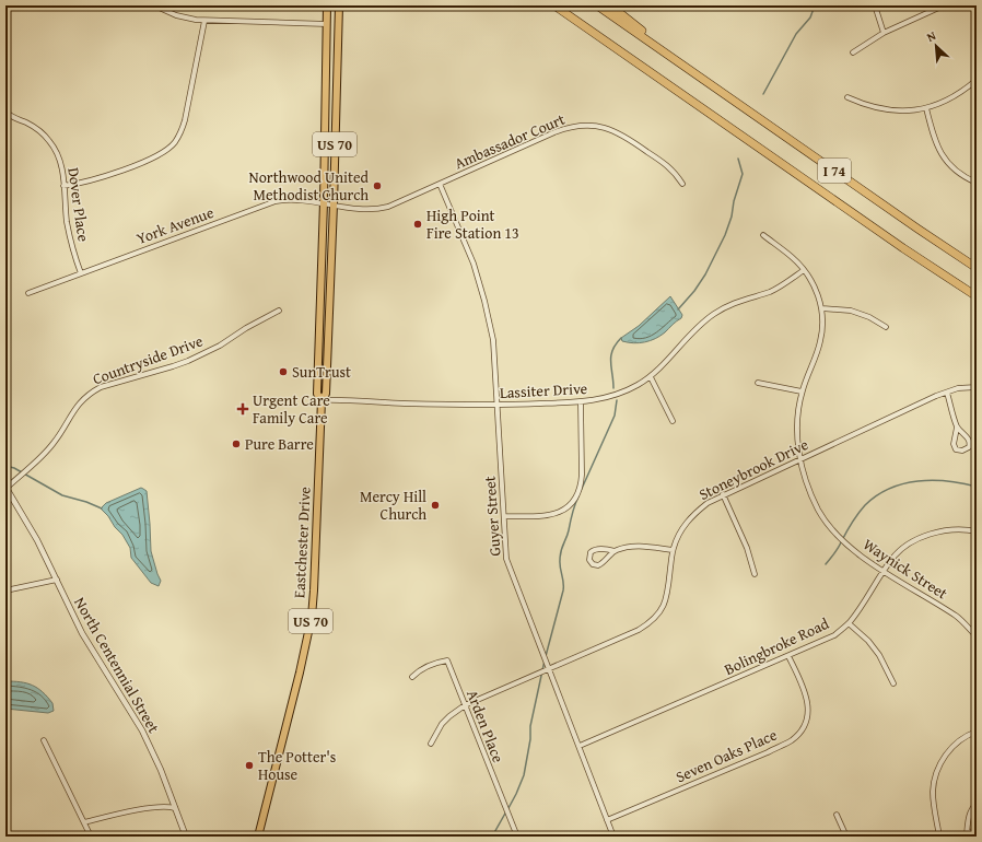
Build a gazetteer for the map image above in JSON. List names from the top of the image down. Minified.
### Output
{"streets":{"highway":["I 74"],"main road":["US 70","Eastchester Drive"],"street":["Ambassador Court","Dover Place","York Avenue","Countryside Drive","Lassiter Drive","Stoneybrook Drive","Guyer Street","Waynick Street","Bolingbroke Road","North Centennial Street","Arden Place","Seven Oaks Place"]},"crossings":[["Ambassador Court","York Avenue"],["Ambassador Court","Guyer Street"],["Ambassador Court","Eastchester Drive"],["Dover Place","York Avenue"],["York Avenue","Eastchester Drive"],["Countryside Drive","North Centennial Street"],["Lassiter Drive","Guyer Street"],["Lassiter Drive","Eastchester Drive"],["Lassiter Drive","Waynick Street"],["Stoneybrook Drive","Guyer Street"],["Stoneybrook Drive","Waynick Street"],["Stoneybrook Drive","Arden Place"],["Guyer Street","Bolingbroke Road"],["Guyer Street","Seven Oaks Place"],["Waynick Street","Bolingbroke Road"],["Bolingbroke Road","Seven Oaks Place"]],"places":{"other":["Northwood United Methodist Church","High Point Fire Station 13","SunTrust","Pure Barre","Mercy Hill Church","The Potter's House"],"health":["Urgent Care Family Care"]},"north":"top left"}
